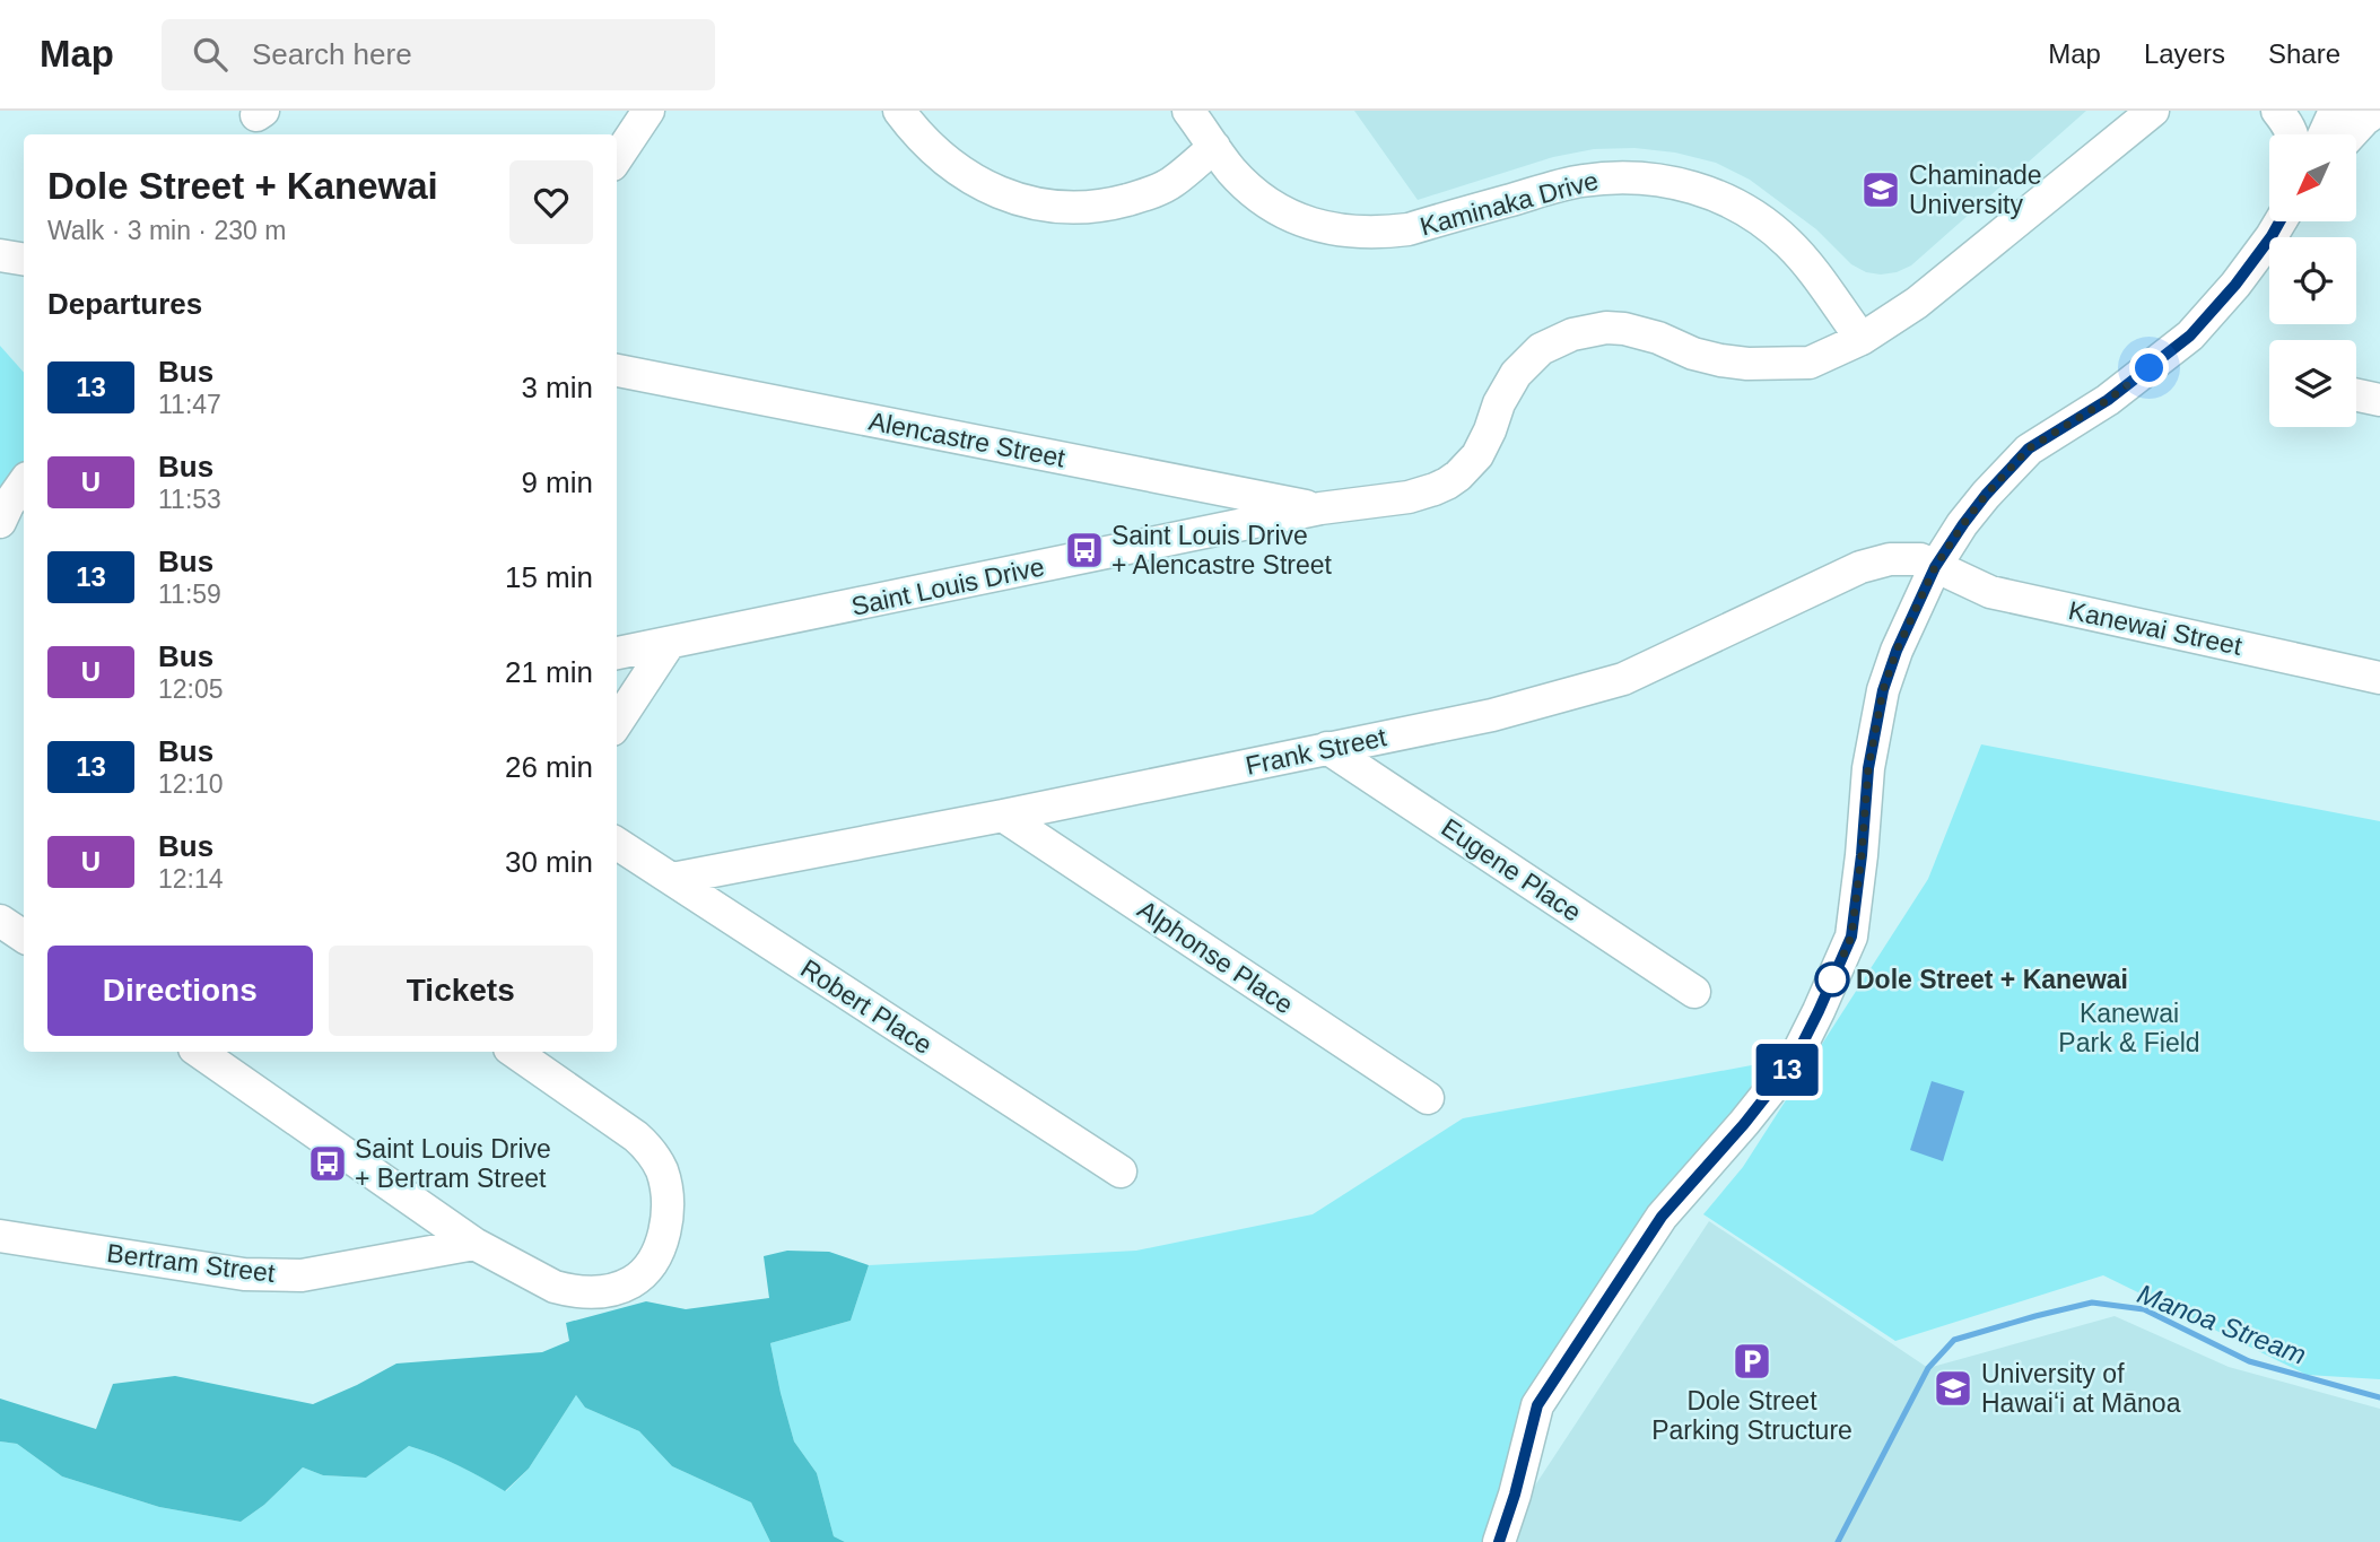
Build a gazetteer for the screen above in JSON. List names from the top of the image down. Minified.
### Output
{"streets":{"street":["Kaminaka Drive","Alencastre Street","Saint Louis Drive","Kanewai Street","Frank Street","Eugene Place","Alphonse Place","Robert Place","Bertram Street"]},"crossings":[["Kaminaka Drive","Saint Louis Drive"],["Alencastre Street","Saint Louis Drive"],["Kanewai Street","Frank Street"],["Frank Street","Eugene Place"],["Frank Street","Alphonse Place"],["Frank Street","Robert Place"]],"water":["Manoa Stream"],"parks":["Kanewai Park & Field"],"places":{"school or university":["Chaminade University","University of Hawaiʻi at Mānoa"],"bus stop":["Saint Louis Drive + Alencastre Street","Saint Louis Drive + Bertram Street"],"other":["Dole Street + Kanewai"],"parking":["Dole Street Parking Structure"]},"lines":["bus line 13"],"north":"bottom left","page":{"header":"Map","search":"Search here","nav":["Map","Layers","Share"],"on_map":"13","heading":[["Dole Street + Kanewai","Walk · 3 min · 230 m"],"Departures"],"list":[{"mark":"13","name":"Bus","note":"11:47","value":"3 min"},{"mark":"U","name":"Bus","note":"11:53","value":"9 min"},{"mark":"13","name":"Bus","note":"11:59","value":"15 min"},{"mark":"U","name":"Bus","note":"12:05","value":"21 min"},{"mark":"13","name":"Bus","note":"12:10","value":"26 min"},{"mark":"U","name":"Bus","note":"12:14","value":"30 min"}],"buttons":["Directions","Tickets"]}}
